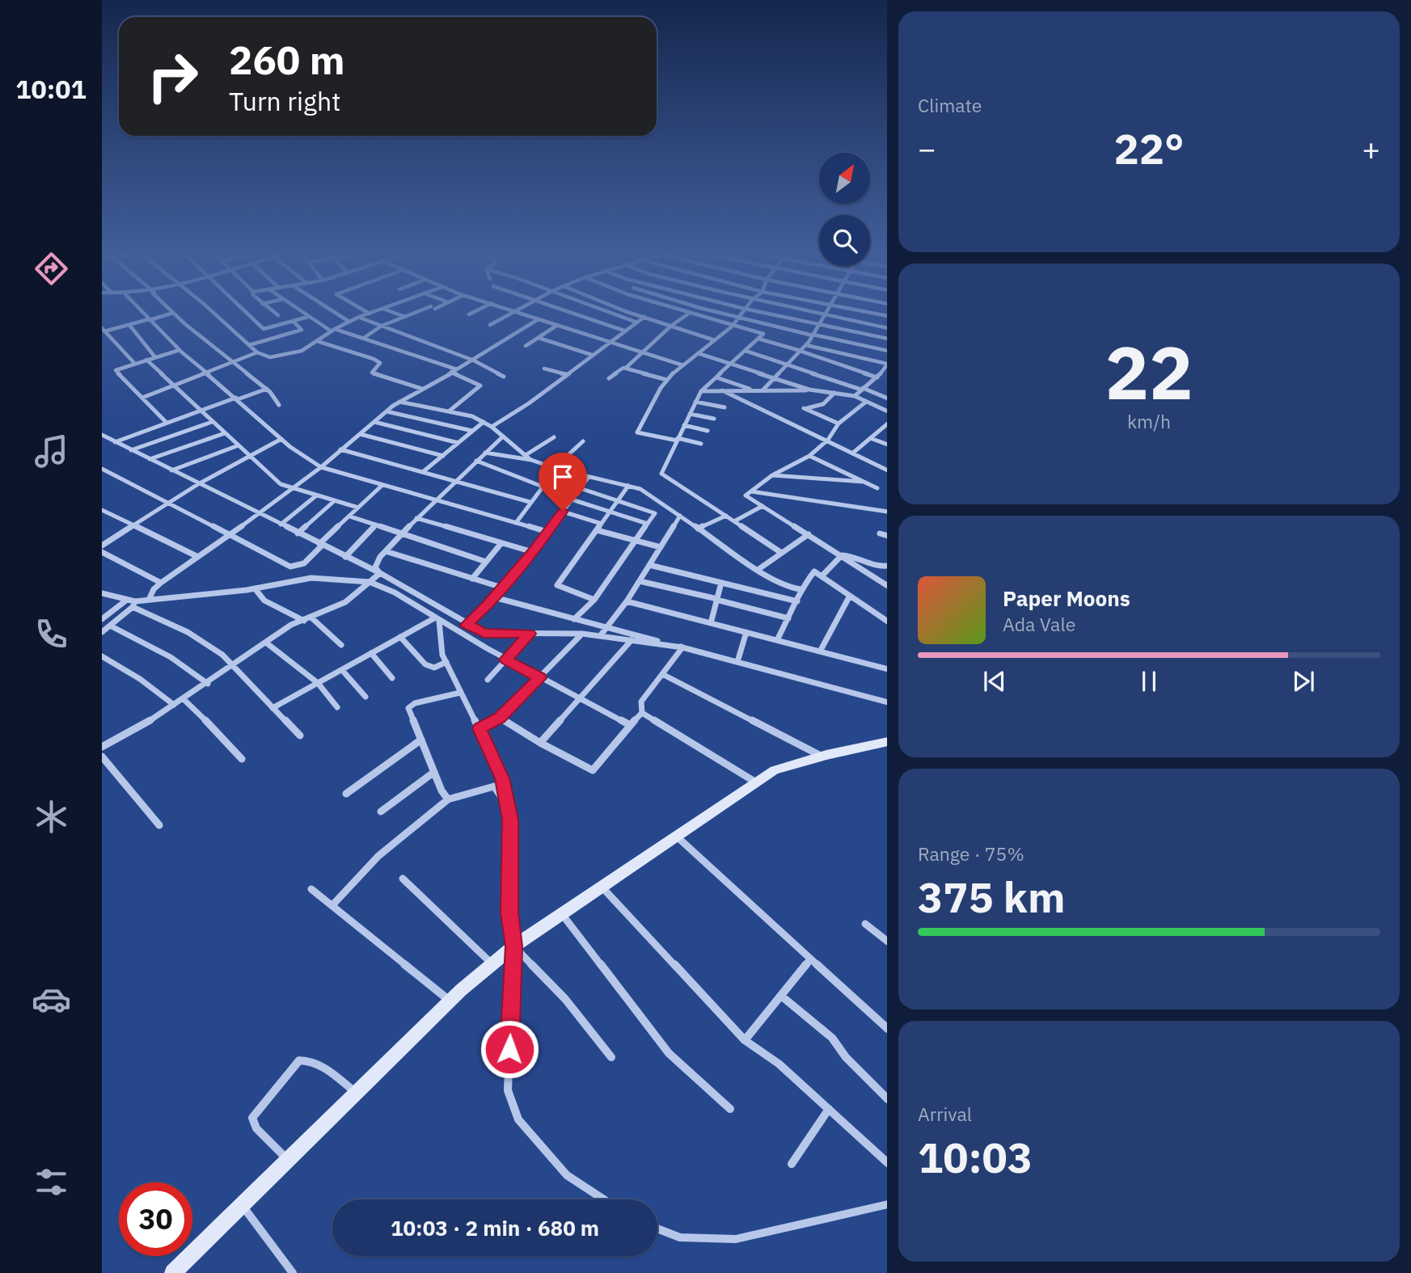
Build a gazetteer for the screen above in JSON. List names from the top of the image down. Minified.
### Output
{"north":"top right","page":{"tabs":"10:01","tile":["Climate",["22","km/h"],["Range · 75%","375 km"],["Arrival","10:03"]],"turn":["260 m","Turn right"],"heat":["−","22°","+"],"song":["Paper Moons","Ada Vale"],"limit":"30","trip":"10:03 · 2 min · 680 m"}}
